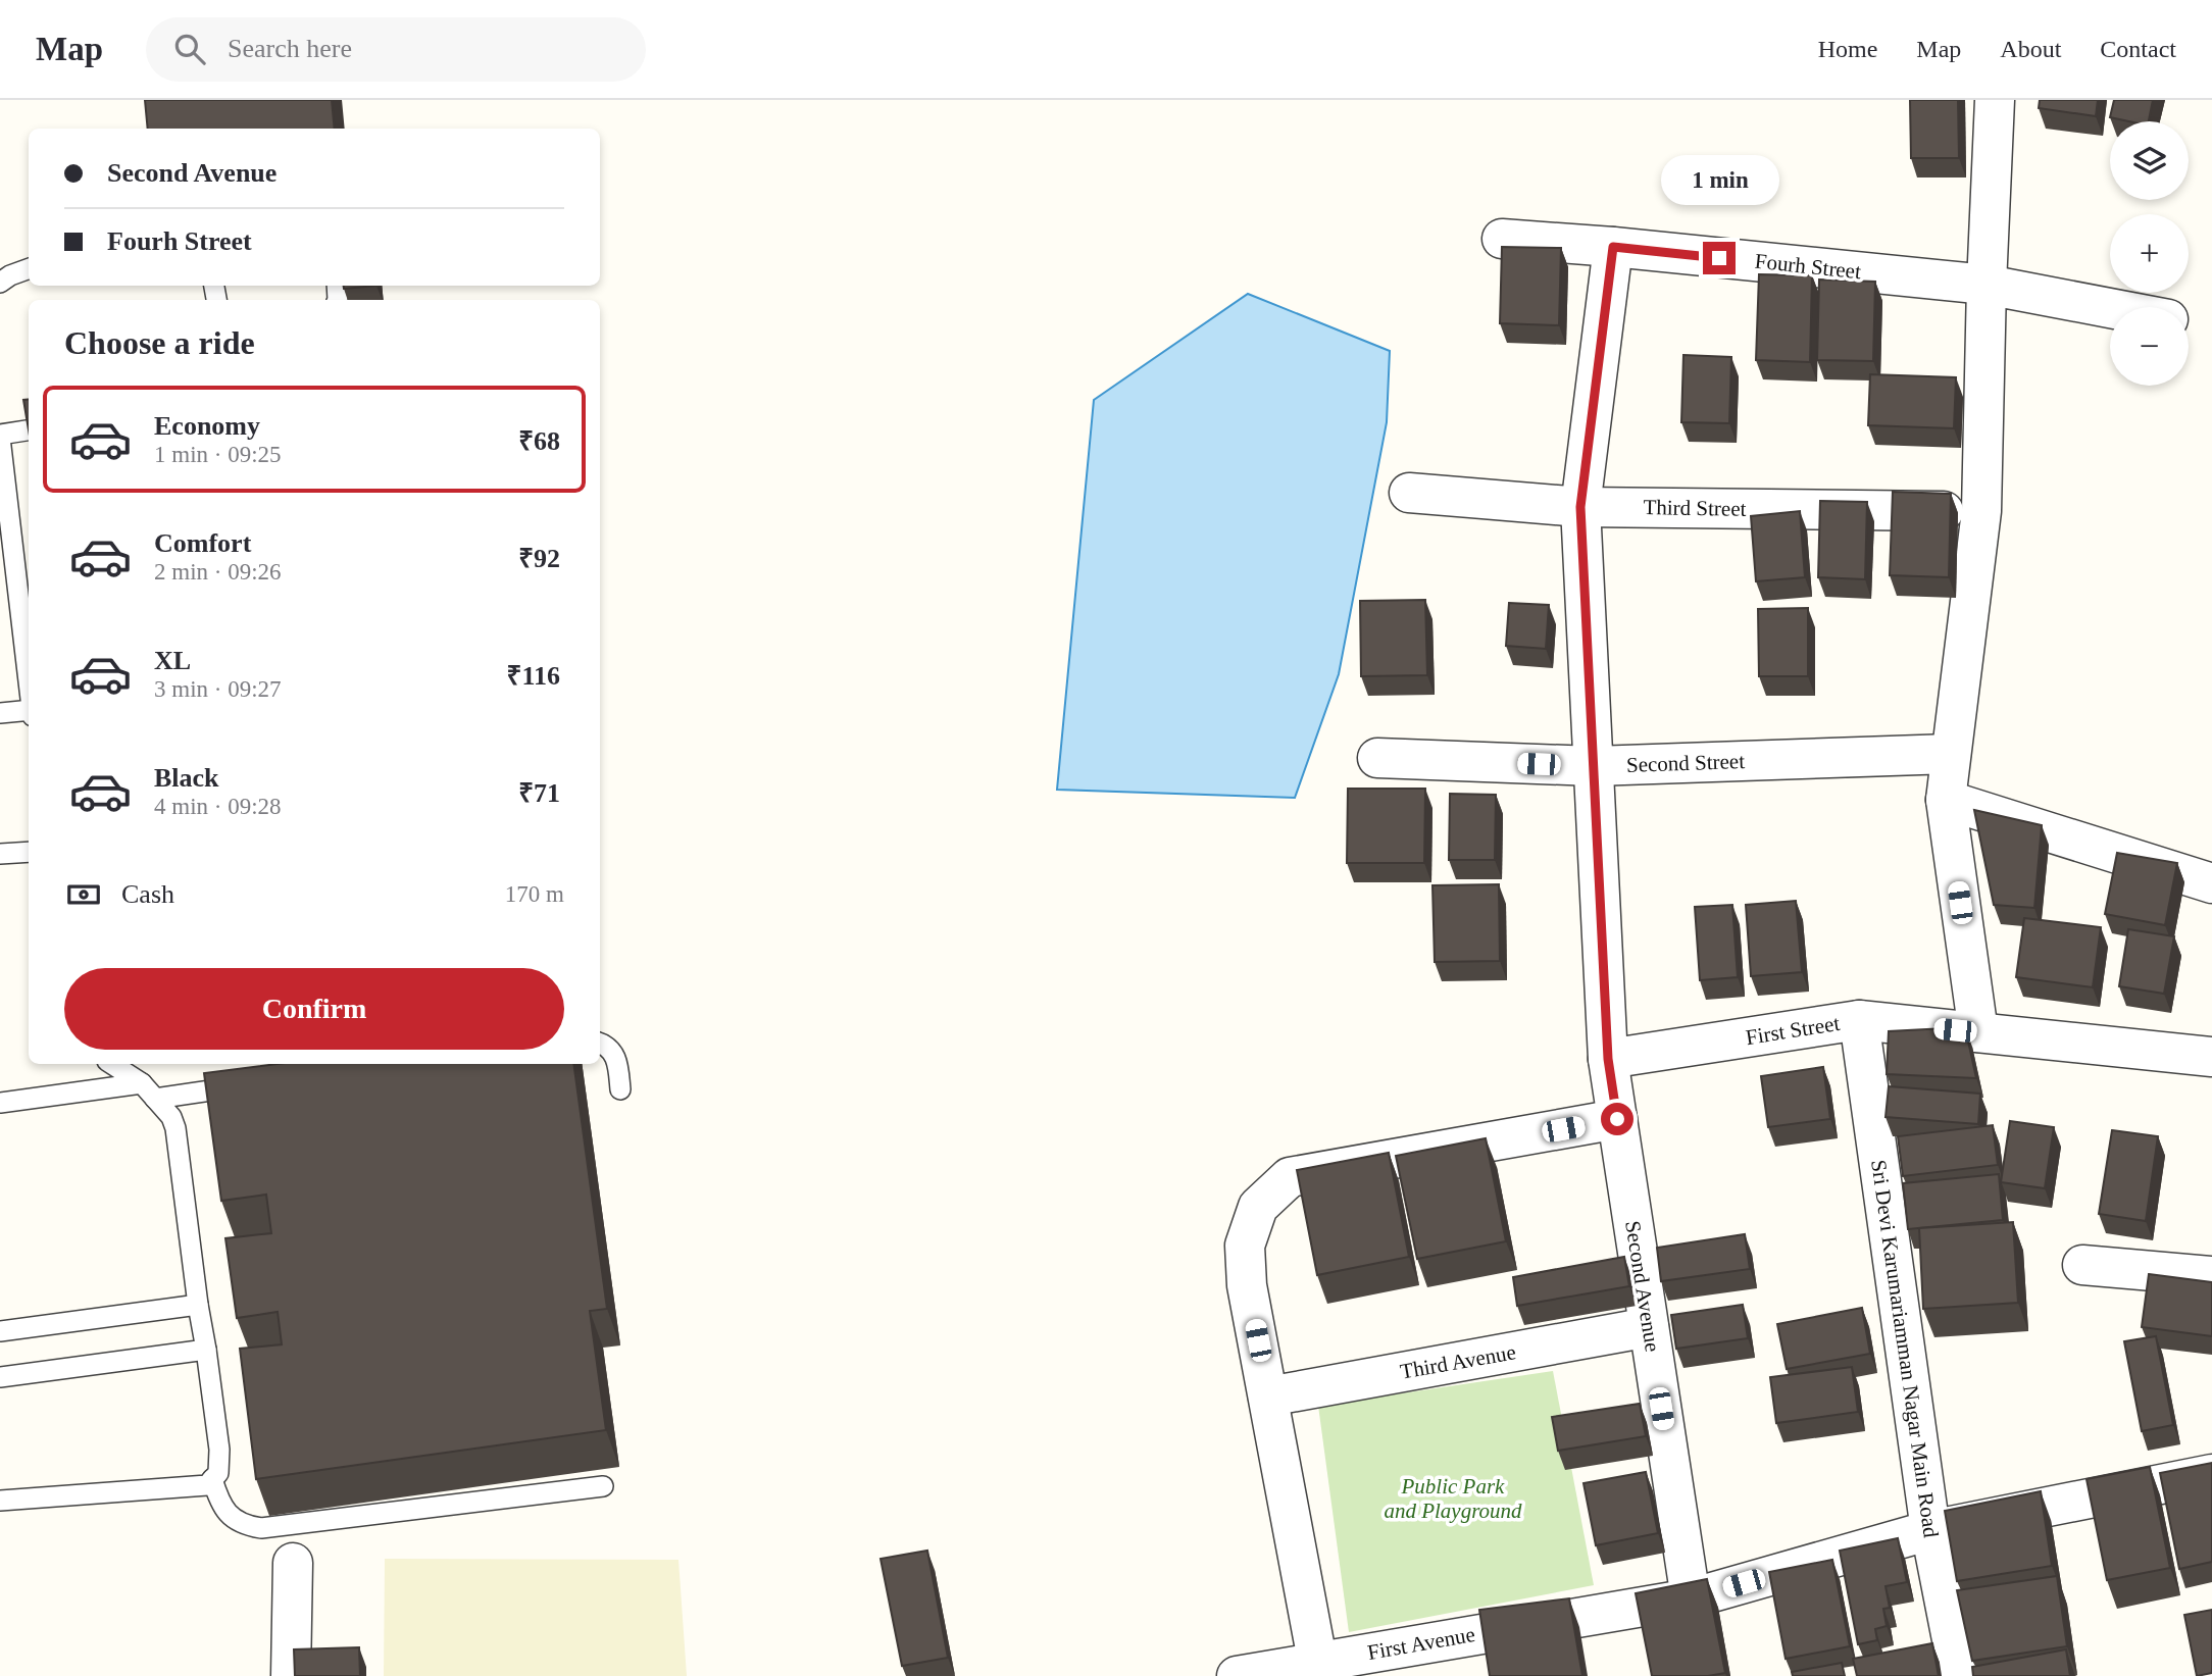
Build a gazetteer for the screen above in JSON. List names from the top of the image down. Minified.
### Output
{"streets":{"street":["Fourh Street","Third Street","Second Street","First Street","Second Avenue","Sri Devi Karumariamman Nagar Main Road","Third Avenue","First Avenue"]},"crossings":[["Fourh Street","Second Avenue"],["Third Street","Second Avenue"],["Second Street","Second Avenue"],["First Street","Second Avenue"],["First Street","Sri Devi Karumariamman Nagar Main Road"],["Second Avenue","Third Avenue"],["Second Avenue","First Avenue"],["Sri Devi Karumariamman Nagar Main Road","First Avenue"]],"parks":["Public Park and Playground"],"page":{"header":"Map","search":"Search here","nav":["Home","Map","About","Contact"],"map_buttons":["+","−"],"banner":["Second Avenue","Fourh Street"],"bubble":"1 min","heading":"Choose a ride","list":[{"name":"Economy","note":"1 min · 09:25","value":"₹68"},{"name":"Comfort","note":"2 min · 09:26","value":"₹92"},{"name":"XL","note":"3 min · 09:27","value":"₹116"},{"name":"Black","note":"4 min · 09:28","value":"₹71"}],"pay":["Cash","170 m"],"buttons":"Confirm"}}
